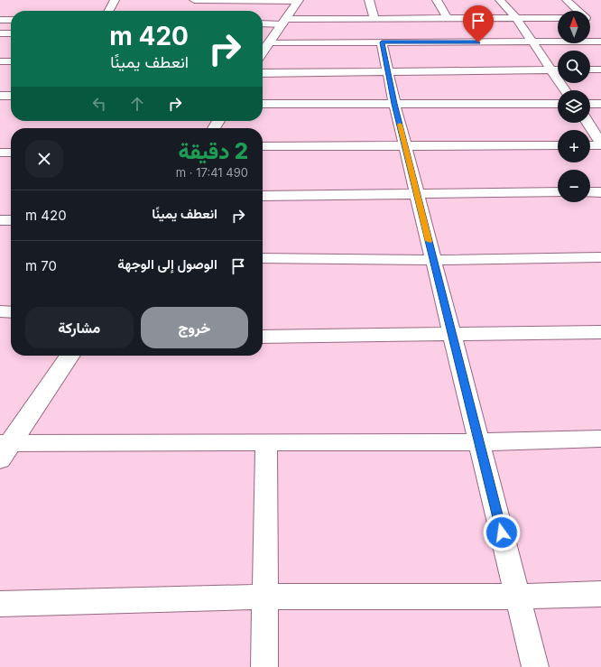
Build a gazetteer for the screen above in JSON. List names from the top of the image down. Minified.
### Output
{"north":"top","page":{"map_buttons":["+","−"],"turn":["420 m","انعطف يمينًا"],"heading":["2 دقيقة","490 m · 17:41"],"list":[{"name":"انعطف يمينًا","value":"420 m"},{"name":"الوصول إلى الوجهة","value":"70 m"}],"buttons":["خروج","مشاركة"]}}
